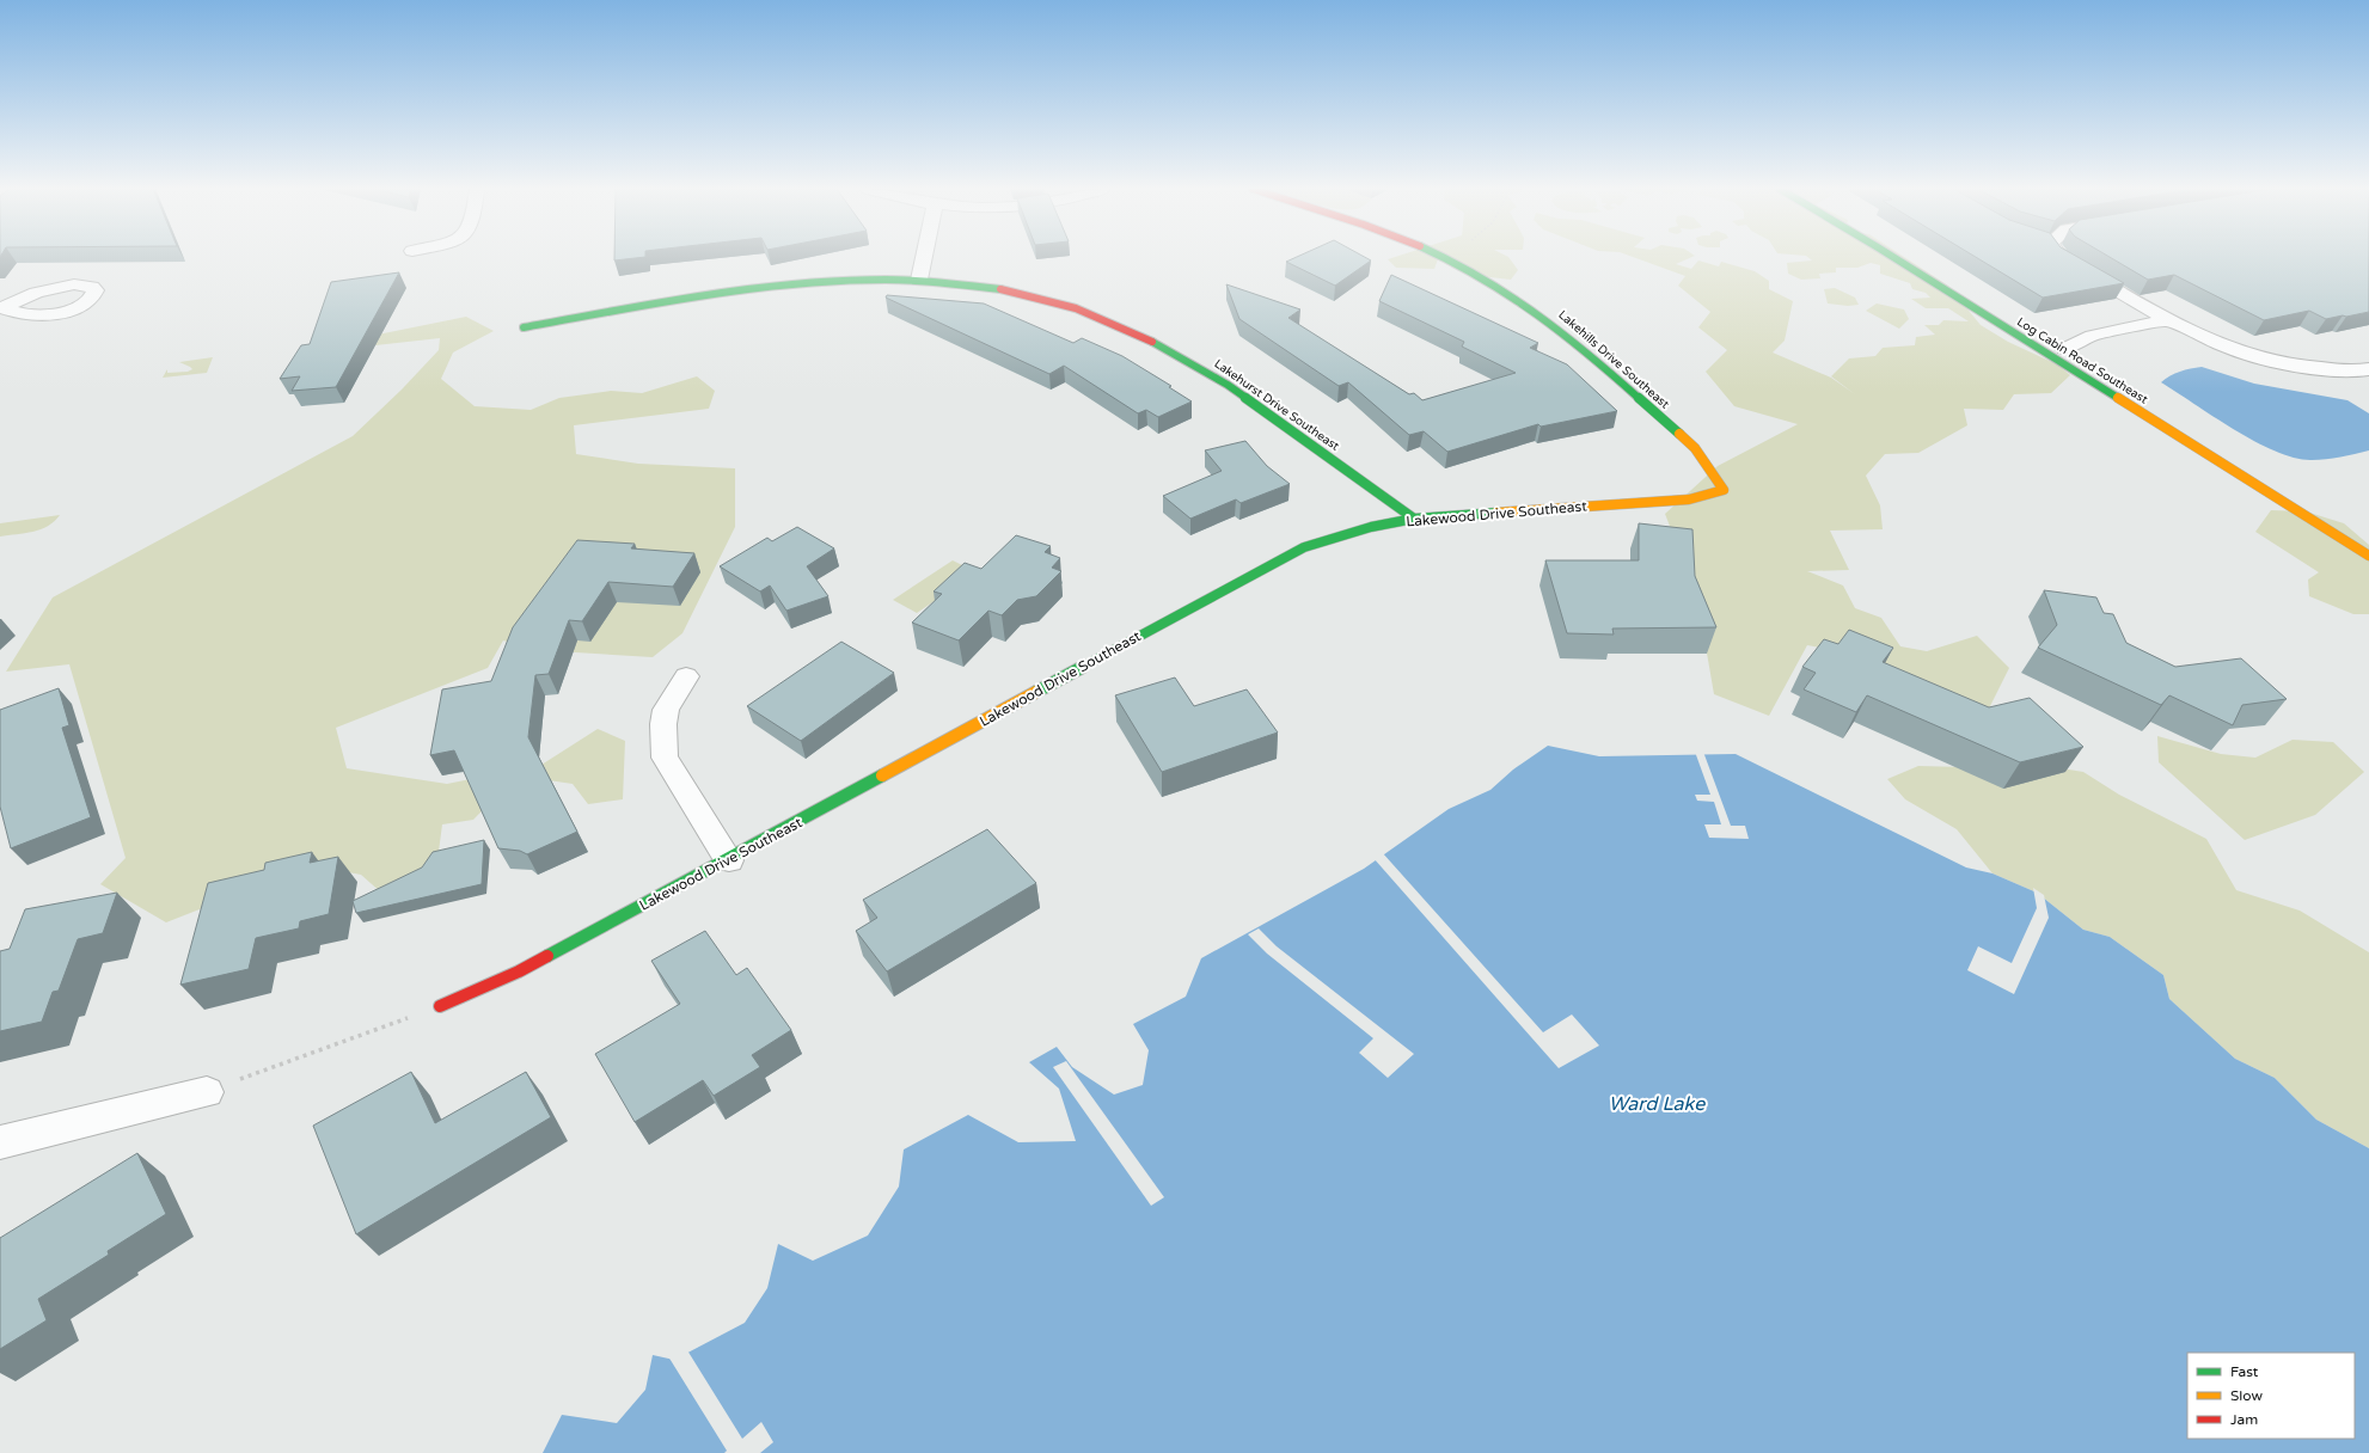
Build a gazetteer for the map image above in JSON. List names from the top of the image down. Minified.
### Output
{"streets":{"street":["Lakehills Drive Southeast","Log Cabin Road Southeast","Lakehurst Drive Southeast","Lakewood Drive Southeast"]},"crossings":[["Lakehills Drive Southeast","Lakewood Drive Southeast"],["Lakehurst Drive Southeast","Lakewood Drive Southeast"]],"water":["Ward Lake"],"legend":["Fast","Slow","Jam"]}
